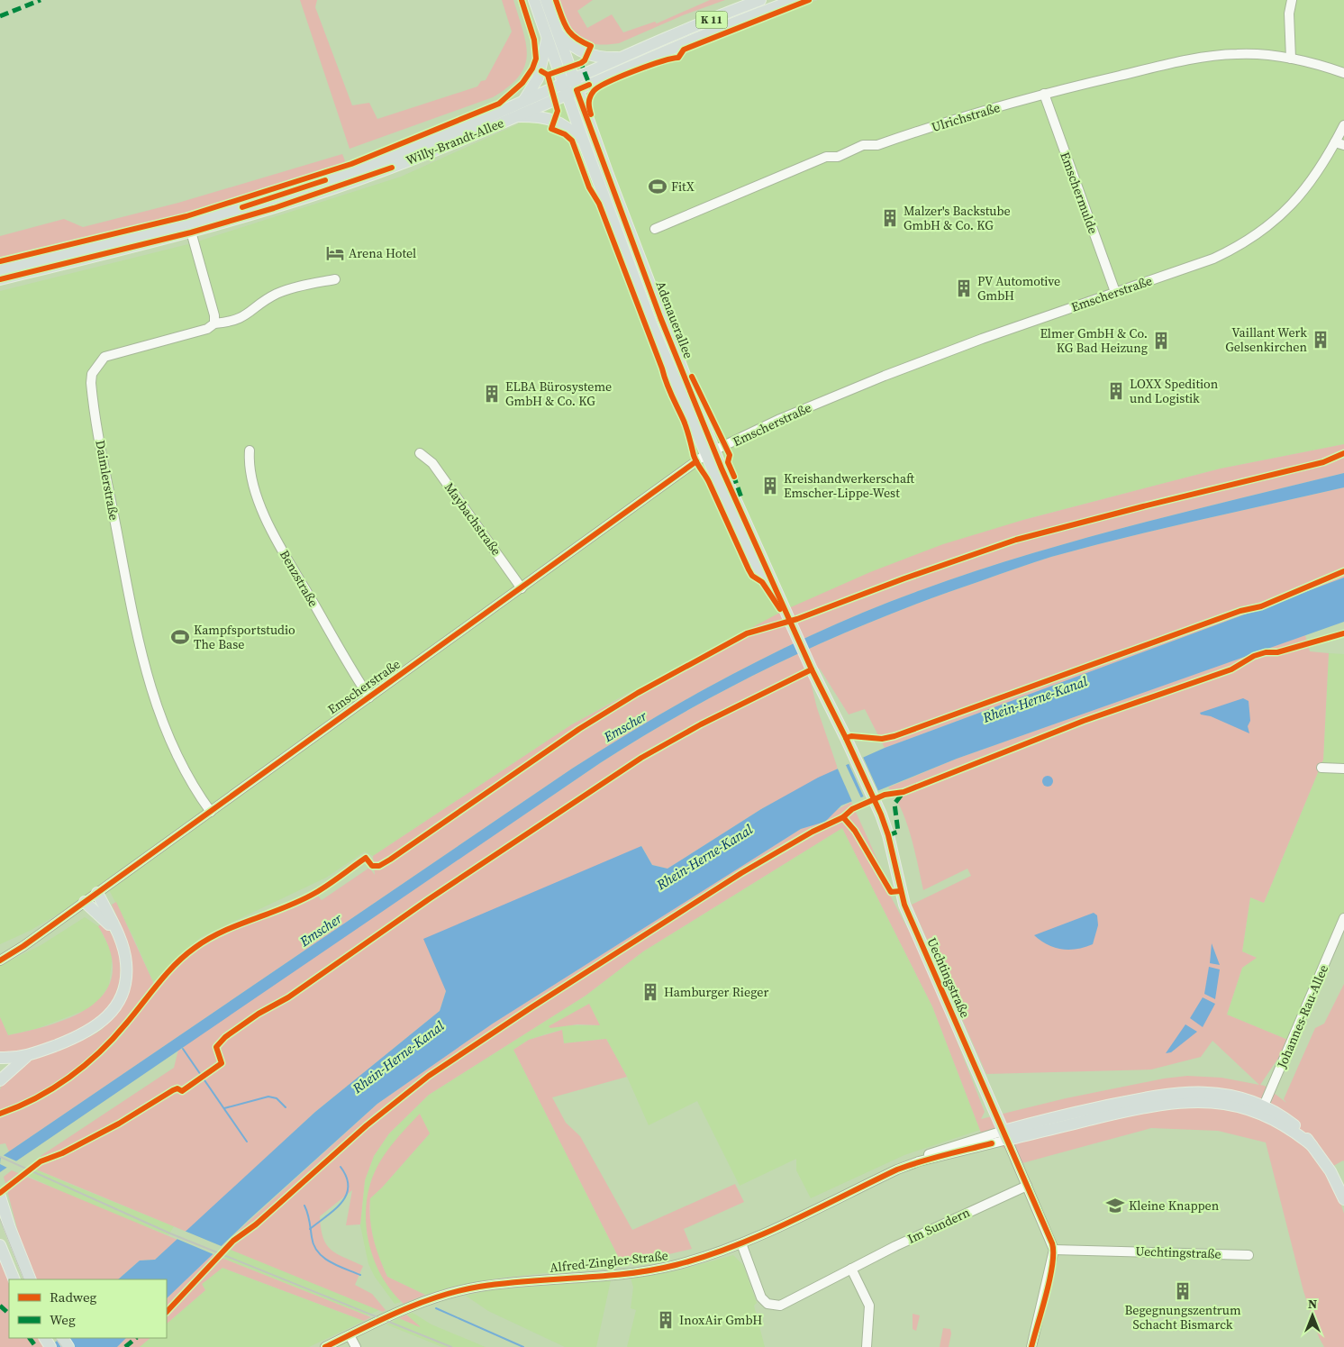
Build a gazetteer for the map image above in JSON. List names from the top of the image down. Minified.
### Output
{"streets":{"main road":["K 11","Willy-Brandt-Allee","Adenauerallee","Uechtingstraße"],"street":["Ulrichstraße","Emschermulde","Emscherstraße","Daimlerstraße","Maybachstraße","Benzstraße","Johannes-Rau-Allee","Im Sundern","Alfred-Zingler-Straße"]},"crossings":[["Ulrichstraße","Emschermulde"],["Willy-Brandt-Allee","Adenauerallee"],["Emschermulde","Emscherstraße"],["Emscherstraße","Adenauerallee"],["Emscherstraße","Daimlerstraße"],["Emscherstraße","Maybachstraße"],["Emscherstraße","Benzstraße"],["Adenauerallee","Uechtingstraße"],["Uechtingstraße","Im Sundern"],["Uechtingstraße","Alfred-Zingler-Straße"],["Im Sundern","Alfred-Zingler-Straße"]],"water":["Rhein-Herne-Kanal","Emscher"],"places":{"sports":["FitX","Kampfsportstudio The Base"],"building":["Malzer's Backstube GmbH & Co. KG","PV Automotive GmbH","Vaillant Werk Gelsenkirchen","Elmer GmbH & Co. KG Bad Heizung","LOXX Spedition und Logistik","ELBA Bürosysteme GmbH & Co. KG","Kreishandwerkerschaft Emscher-Lippe-West","Hamburger Rieger","Begegnungszentrum Schacht Bismarck","InoxAir GmbH"],"hotel":["Arena Hotel"],"school or university":["Kleine Knappen"]},"legend":["Radweg","Weg"],"north":"top"}
